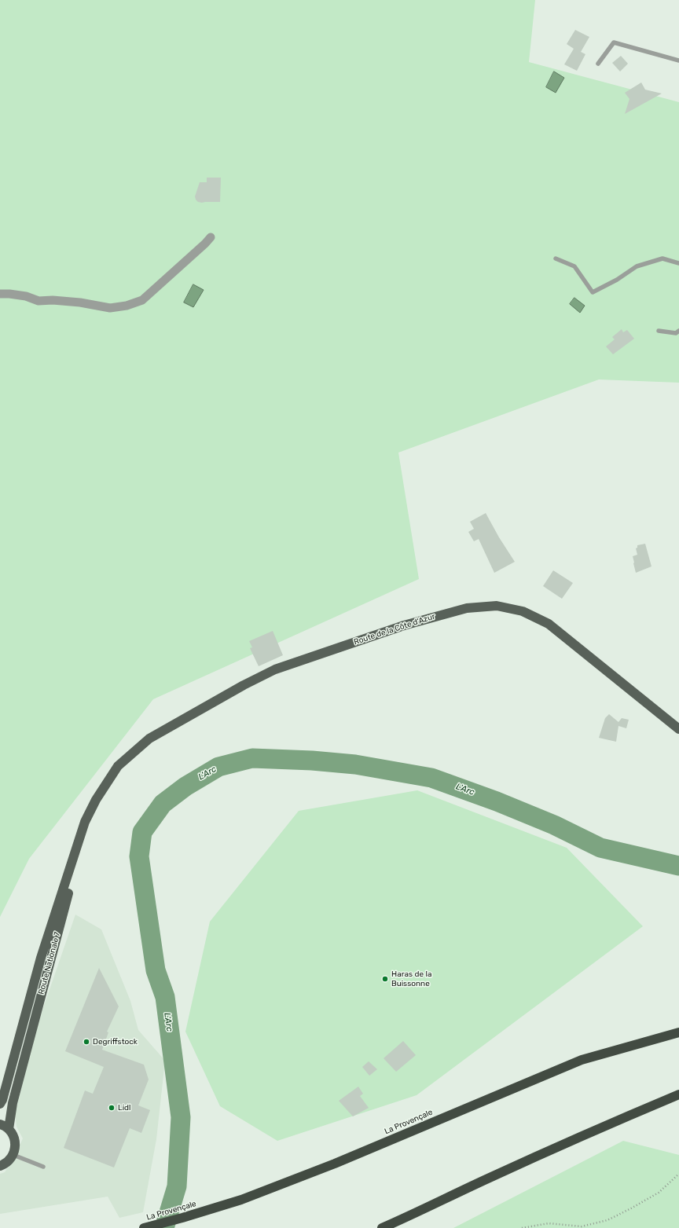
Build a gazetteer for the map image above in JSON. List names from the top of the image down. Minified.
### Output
{"streets":{"highway":["La Provençale"],"main road":["Route de la Côte d'Azur","Route Nationale 7"]},"crossings":[["Route de la Côte d'Azur","Route Nationale 7"]],"water":["L'Arc"],"places":["Haras de la Buissonne","Degriffstock","Lidl"]}
